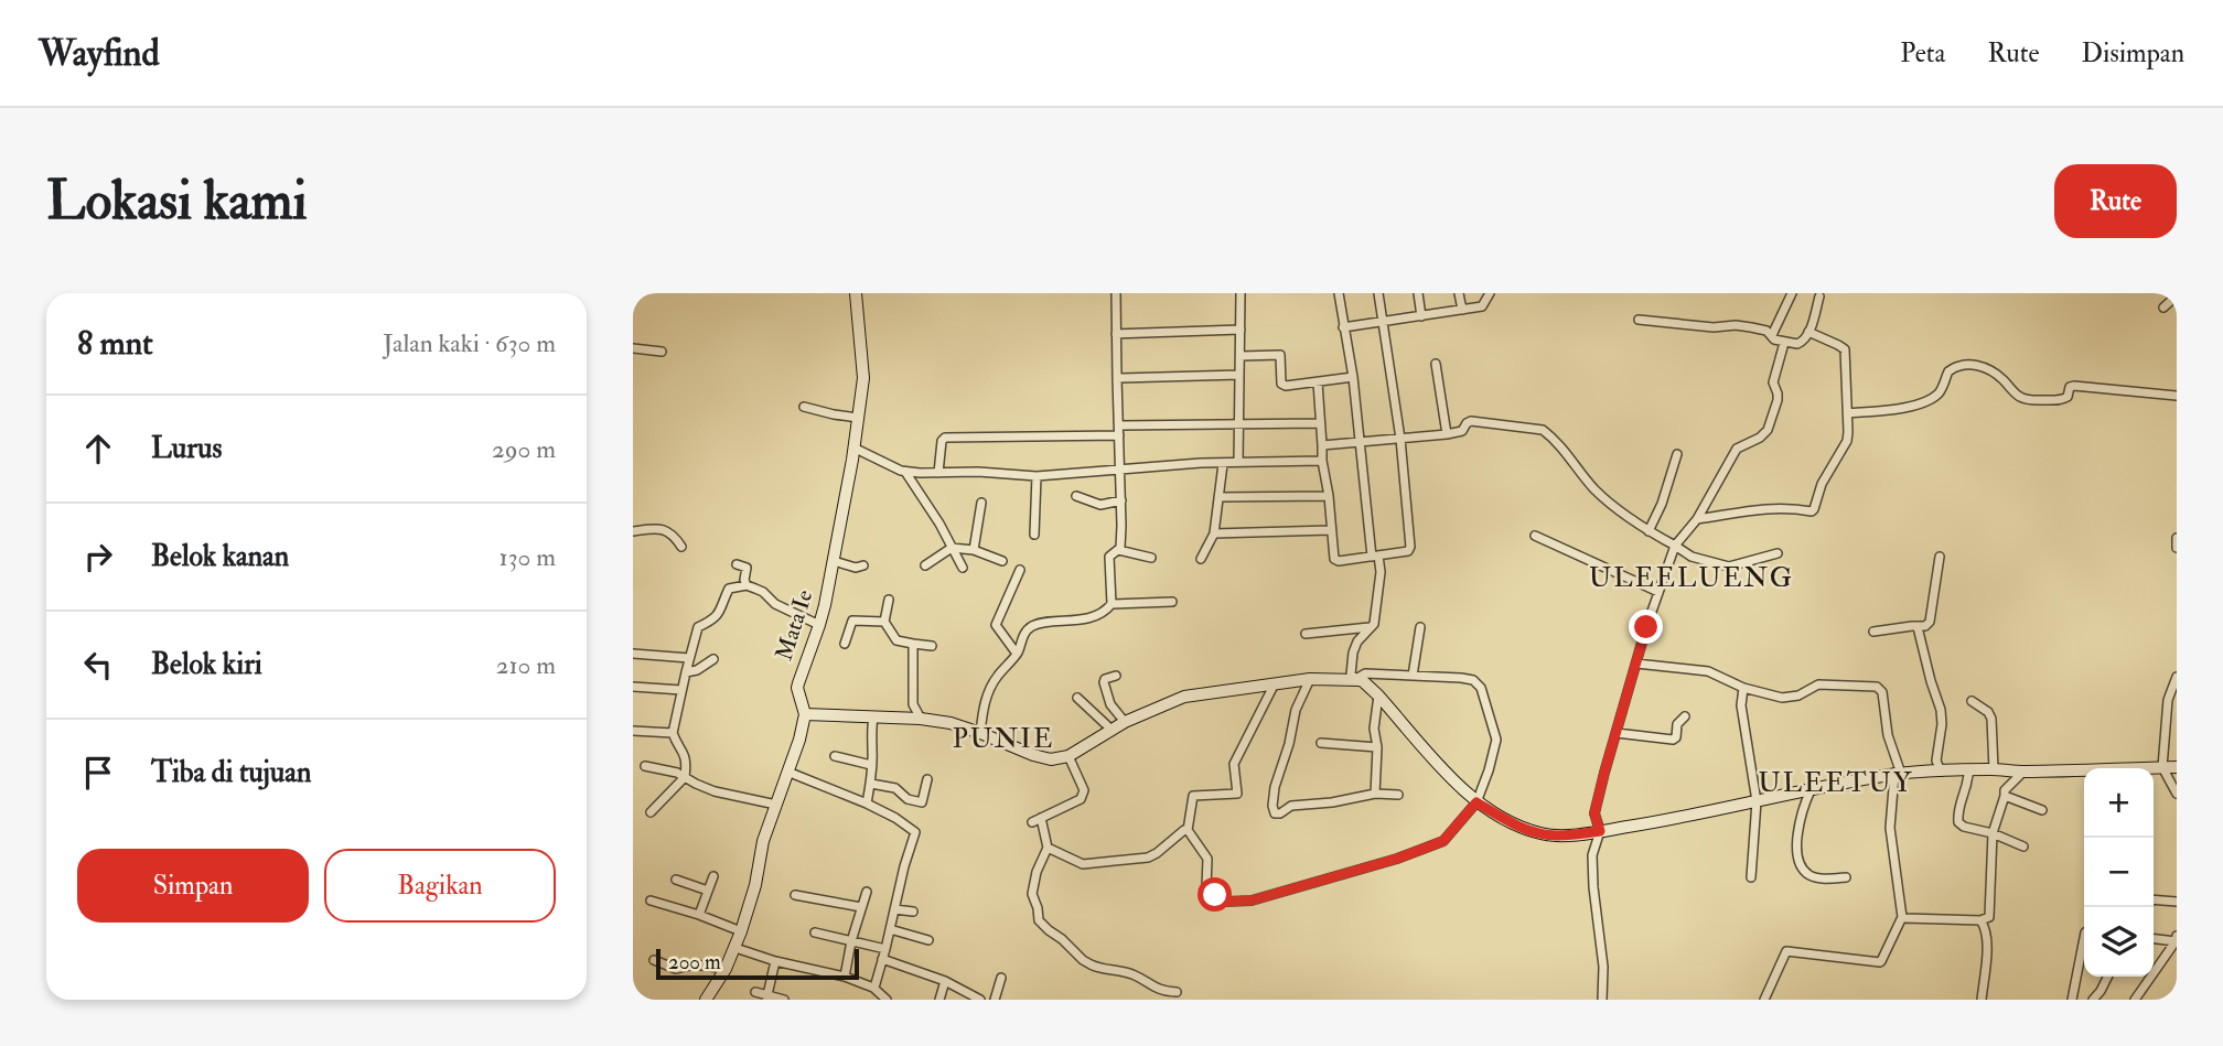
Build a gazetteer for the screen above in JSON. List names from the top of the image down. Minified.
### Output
{"streets":{"street":["Mata Ie"]},"districts":["ULEELUENG","PUNIE","ULEETUY"],"scale_bar":"200 m","page":{"header":"Wayfind","nav":["Peta","Rute","Disimpan"],"buttons":["Rute",["Simpan","Bagikan"]],"title":"Lokasi kami","heading":["8 mnt","Jalan kaki · 630 m"],"list":[["Lurus","290 m"],["Belok kanan","130 m"],["Belok kiri","210 m"],"Tiba di tujuan"],"map_buttons":["+","−"],"scale":"200 m"}}
